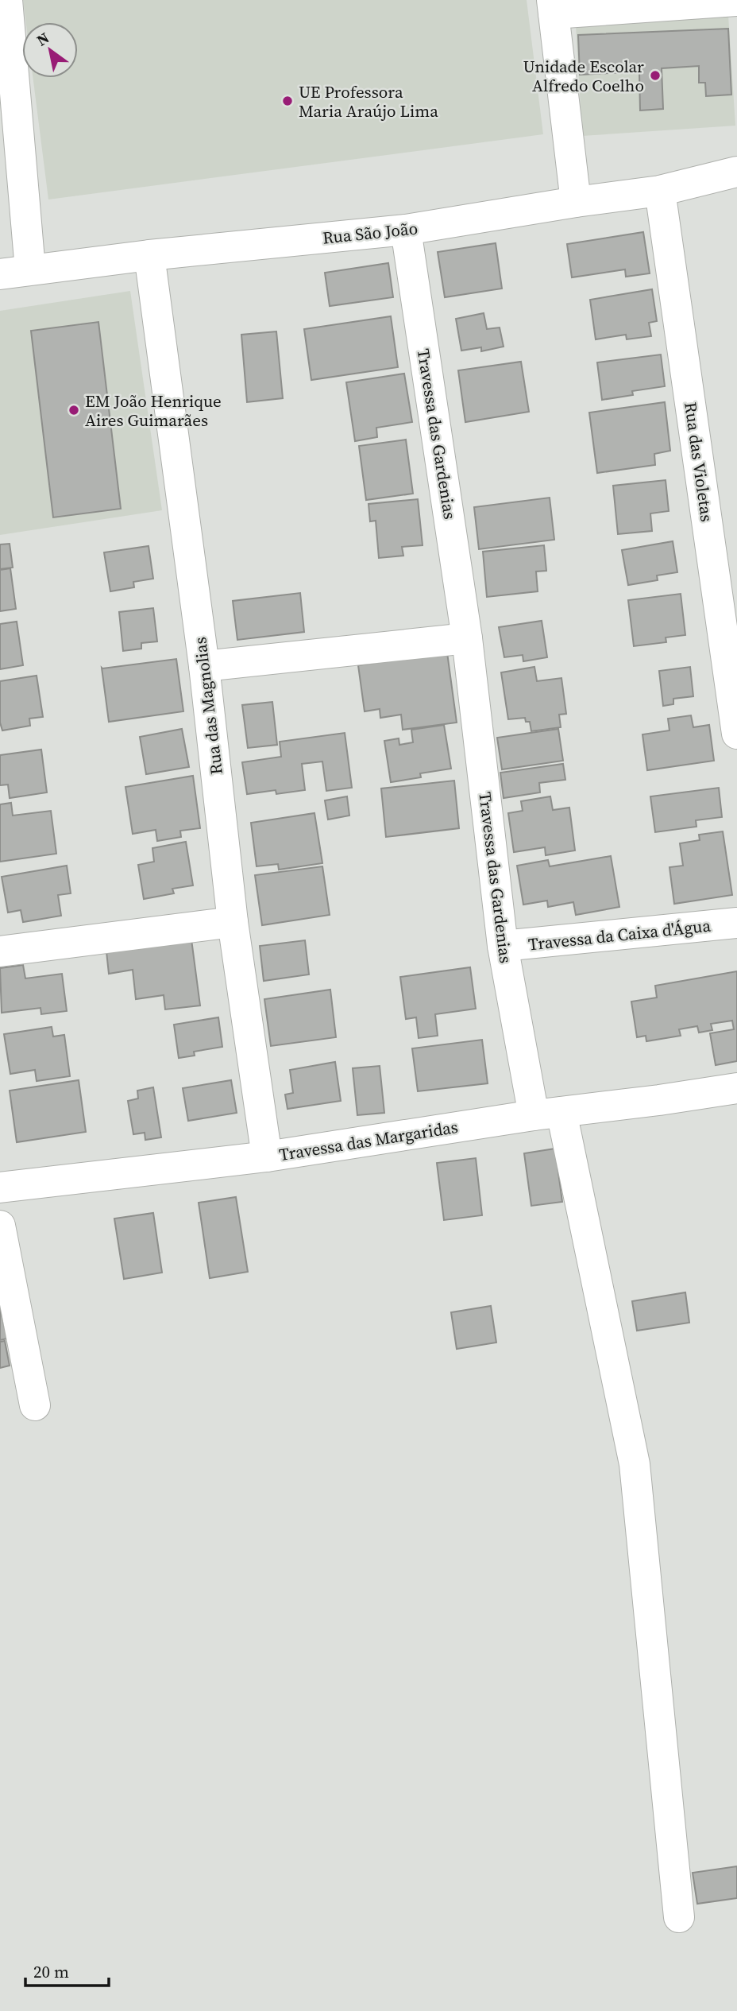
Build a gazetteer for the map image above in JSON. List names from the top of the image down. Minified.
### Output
{"streets":{"street":["Rua São João","Travessa das Gardenias","Rua das Violetas","Rua das Magnolias","Travessa da Caixa d'Água","Travessa das Margaridas"]},"crossings":[["Rua São João","Travessa das Gardenias"],["Rua São João","Rua das Violetas"],["Rua São João","Rua das Magnolias"],["Travessa das Gardenias","Travessa da Caixa d'Água"],["Travessa das Gardenias","Travessa das Margaridas"],["Rua das Magnolias","Travessa das Margaridas"]],"places":["Unidade Escolar Alfredo Coelho","UE Professora Maria Araújo Lima","EM João Henrique Aires Guimarães"],"scale_bar":"20 m","north":"top left"}
